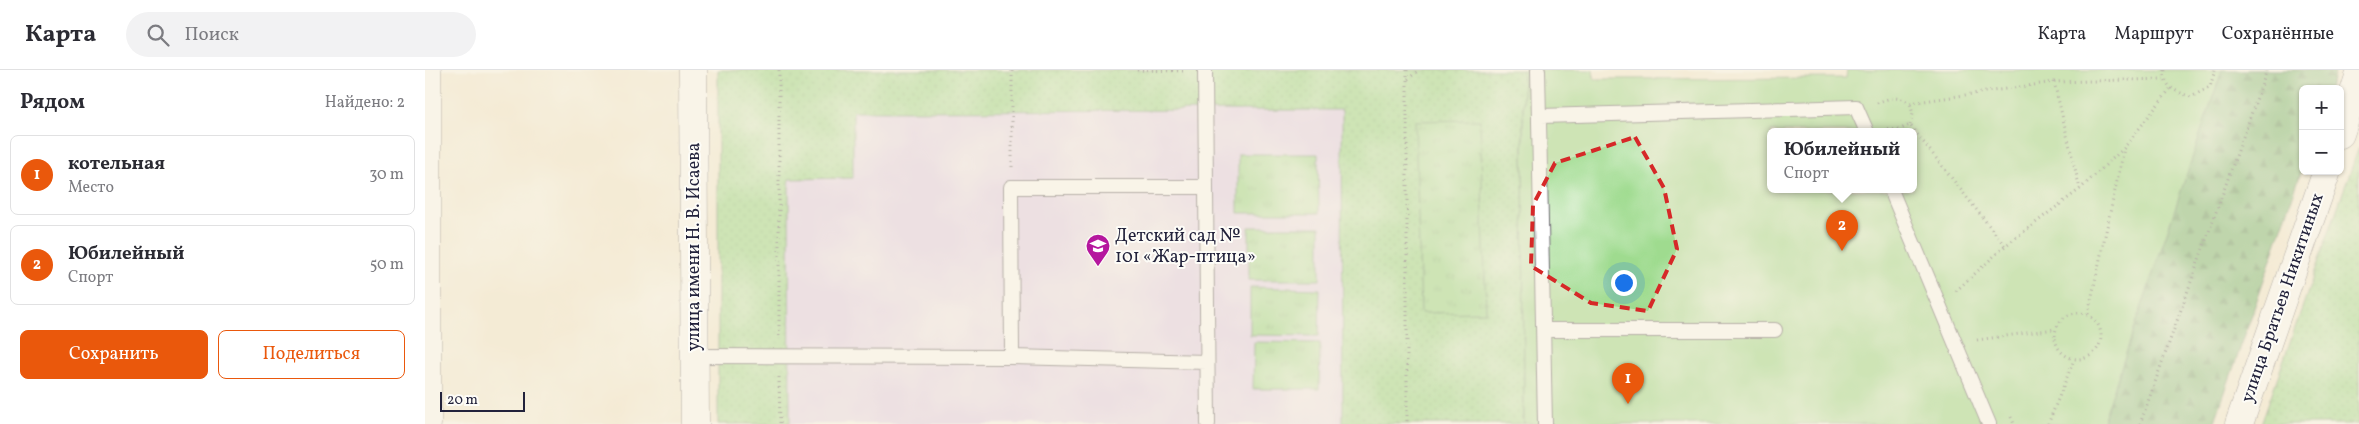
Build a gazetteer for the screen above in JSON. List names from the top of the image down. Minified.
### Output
{"streets":{"street":["улица имени Н. В. Исаева","улица Братьев Никитиных"]},"places":{"school or university":["Детский сад № 101 «Жар-птица»"]},"scale_bar":"20 m","page":{"header":"Карта","search":"Поиск","nav":["Карта","Маршрут","Сохранённые"],"heading":["Рядом","Найдено: 2"],"map_buttons":["+","−"],"popup":["Юбилейный","Спорт"],"list":[{"mark":"1","name":"котельная","note":"Место","value":"30 m"},{"mark":"2","name":"Юбилейный","note":"Спорт","value":"50 m"}],"pins":["2","1"],"buttons":["Сохранить","Поделиться"],"scale":"20 m"}}
